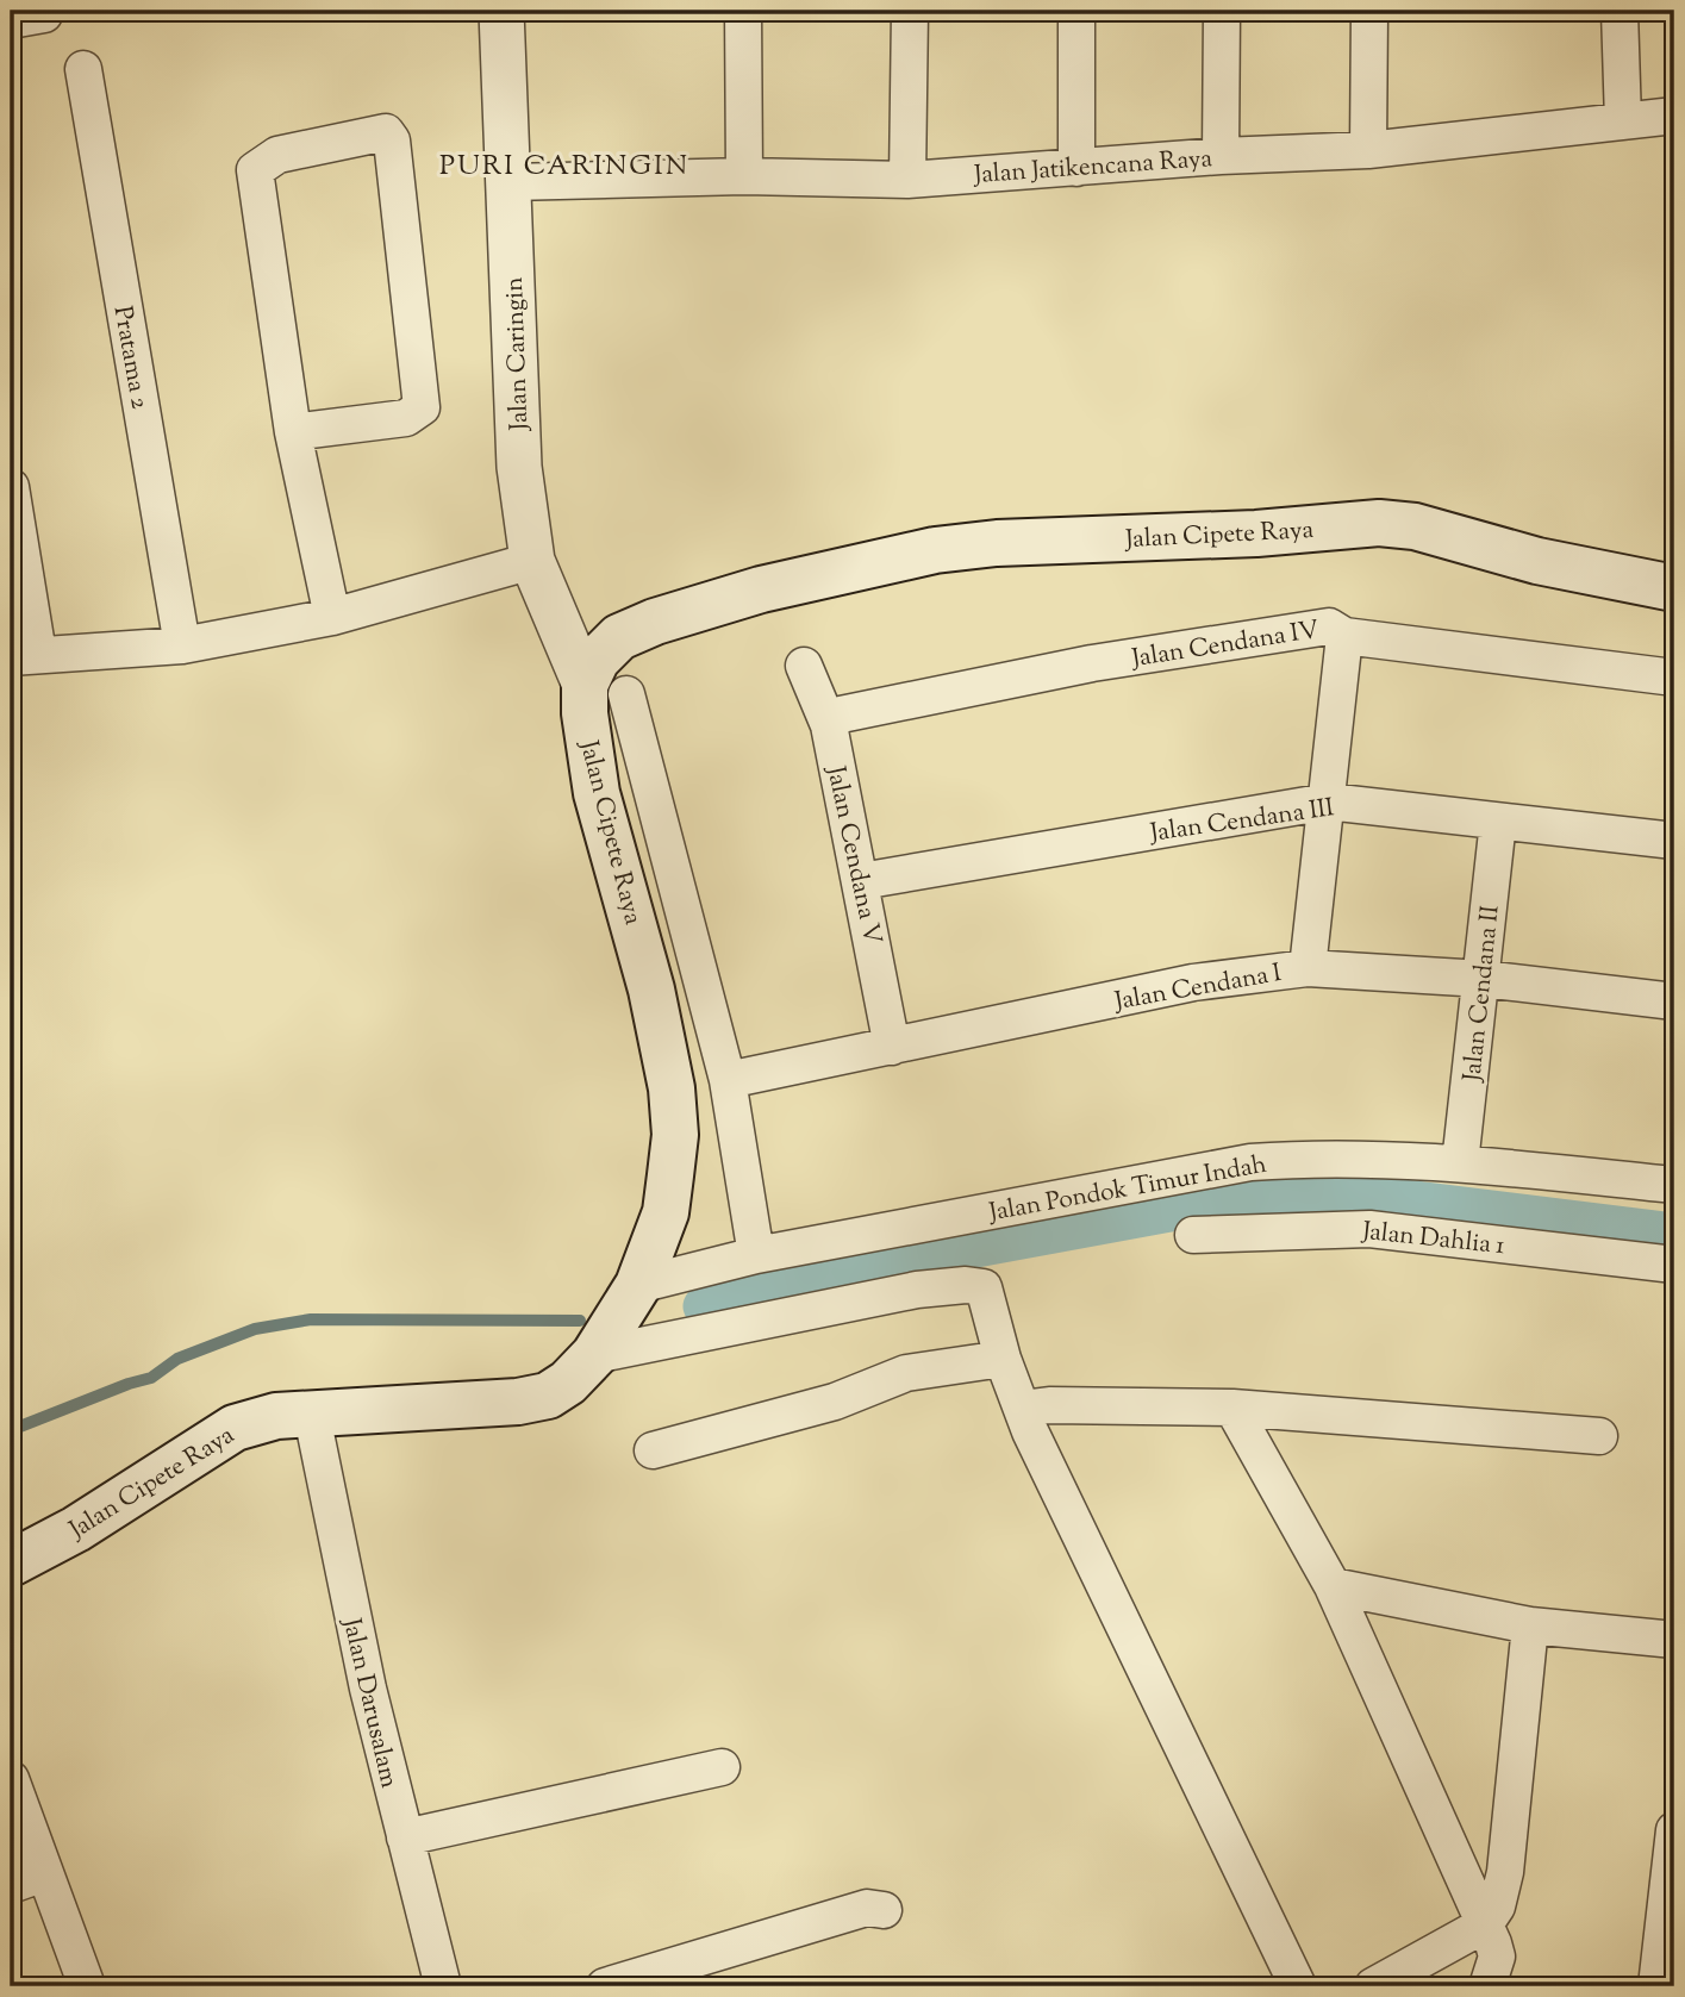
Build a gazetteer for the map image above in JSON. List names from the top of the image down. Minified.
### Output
{"streets":{"main road":["Jalan Cipete Raya"],"street":["Jalan Jatikencana Raya","Jalan Caringin","Pratama 2","Jalan Cendana IV","Jalan Cendana III","Jalan Cendana V","Jalan Cendana I","Jalan Cendana II","Jalan Pondok Timur Indah","Jalan Dahlia 1","Jalan Darusalam"]},"crossings":[["Jalan Jatikencana Raya","Jalan Caringin"],["Jalan Caringin","Jalan Cipete Raya"],["Jalan Cipete Raya","Jalan Pondok Timur Indah"],["Jalan Cipete Raya","Jalan Darusalam"],["Jalan Cendana IV","Jalan Cendana III"],["Jalan Cendana IV","Jalan Cendana V"],["Jalan Cendana IV","Jalan Cendana I"],["Jalan Cendana III","Jalan Cendana V"],["Jalan Cendana III","Jalan Cendana II"],["Jalan Cendana V","Jalan Cendana I"],["Jalan Cendana I","Jalan Cendana II"],["Jalan Cendana II","Jalan Pondok Timur Indah"]],"districts":["PURI CARINGIN"]}
